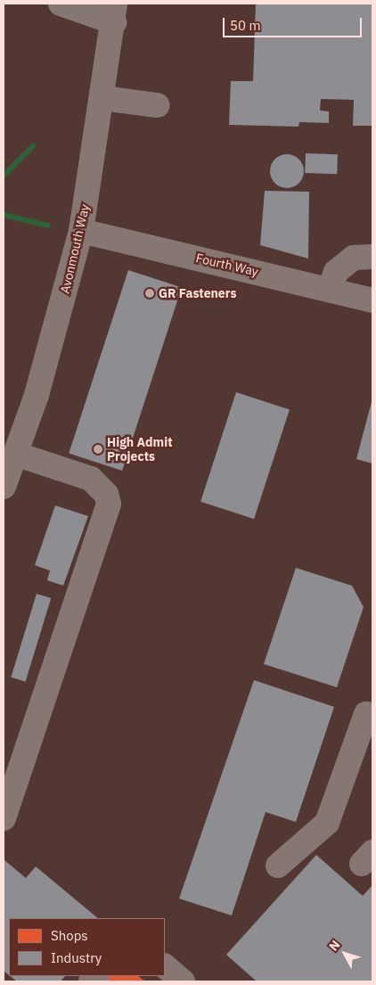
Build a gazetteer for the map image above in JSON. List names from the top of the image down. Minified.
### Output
{"streets":{"street":["Avonmouth Way","Fourth Way"]},"crossings":[["Avonmouth Way","Fourth Way"]],"places":["GR Fasteners","High Admit Projects"],"legend":["Shops","Industry"],"scale_bar":"50 m","north":"top left"}
